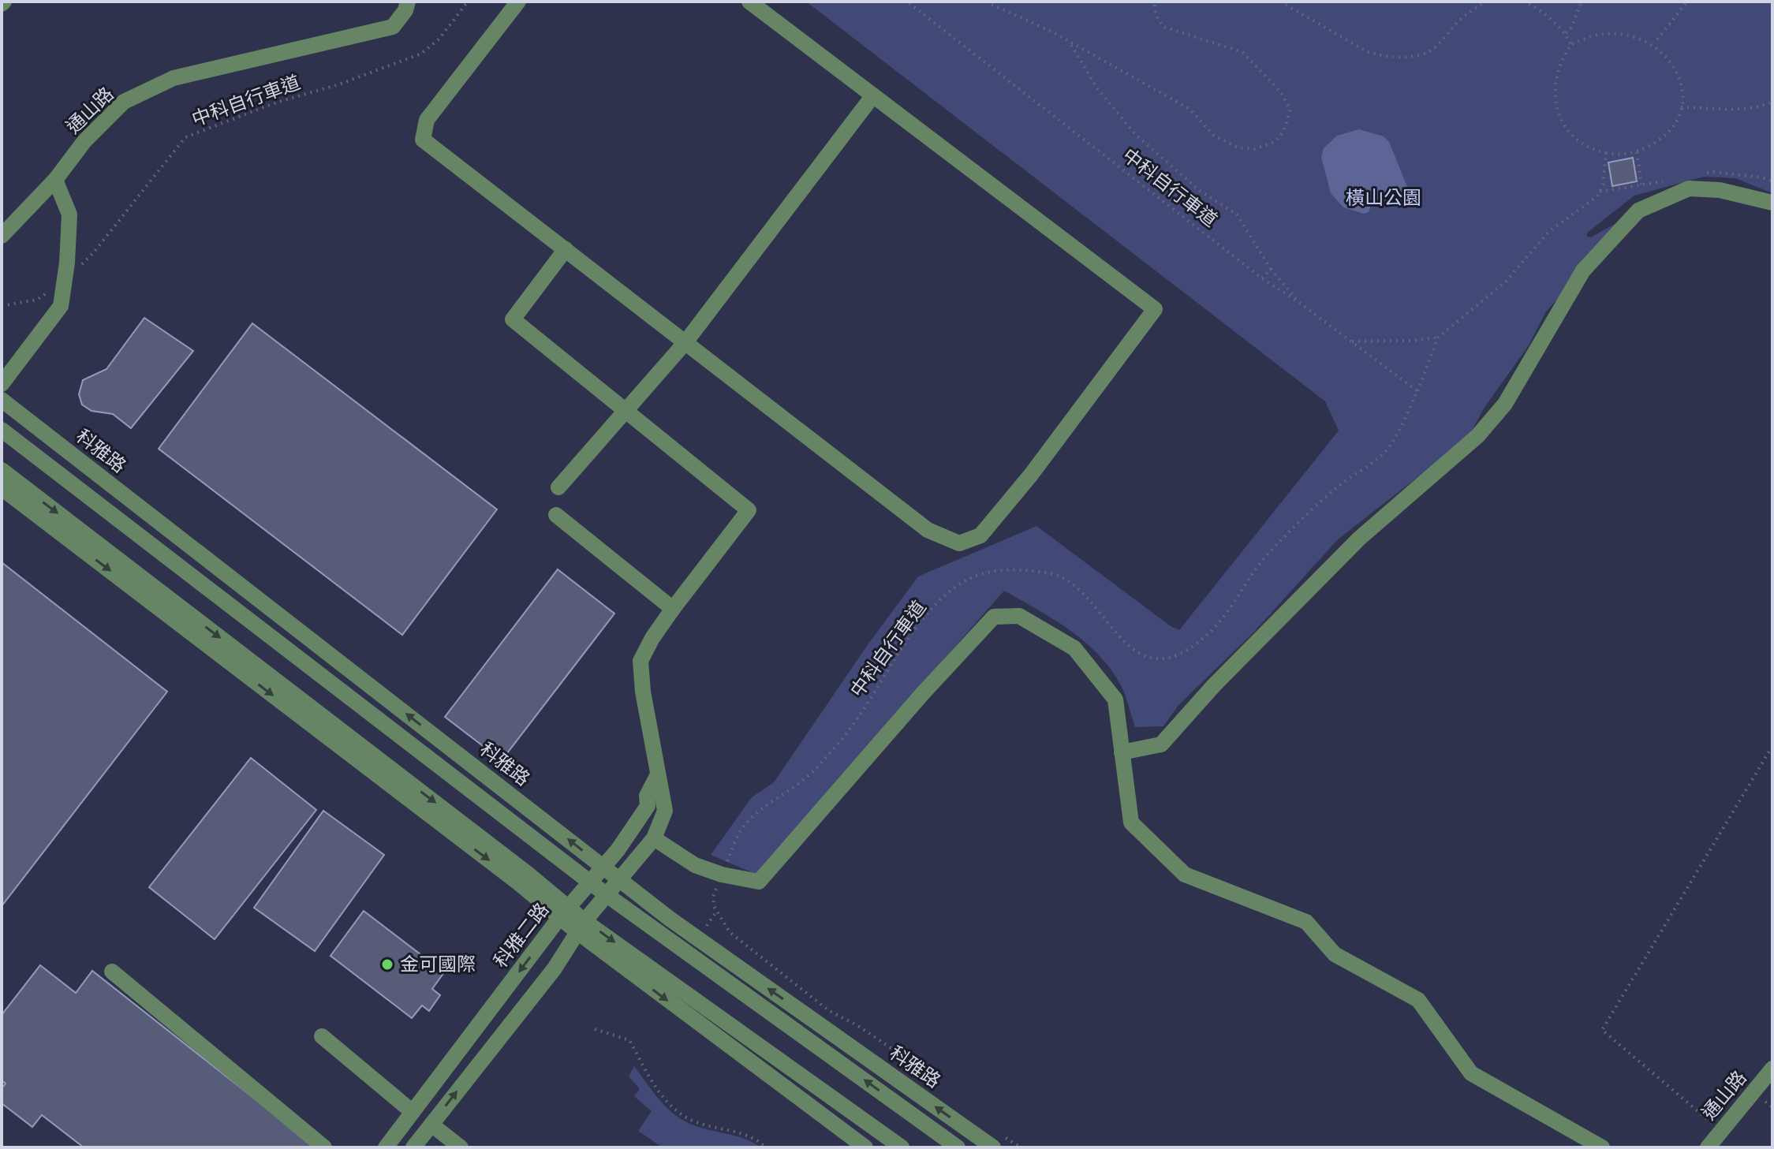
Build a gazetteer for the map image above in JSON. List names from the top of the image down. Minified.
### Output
{"streets":{"street":["通山路","科雅路","科雅二路"],"path":["中科自行車道"]},"crossings":[["科雅路","科雅二路"]],"parks":["橫山公園"],"places":["金可國際"]}
